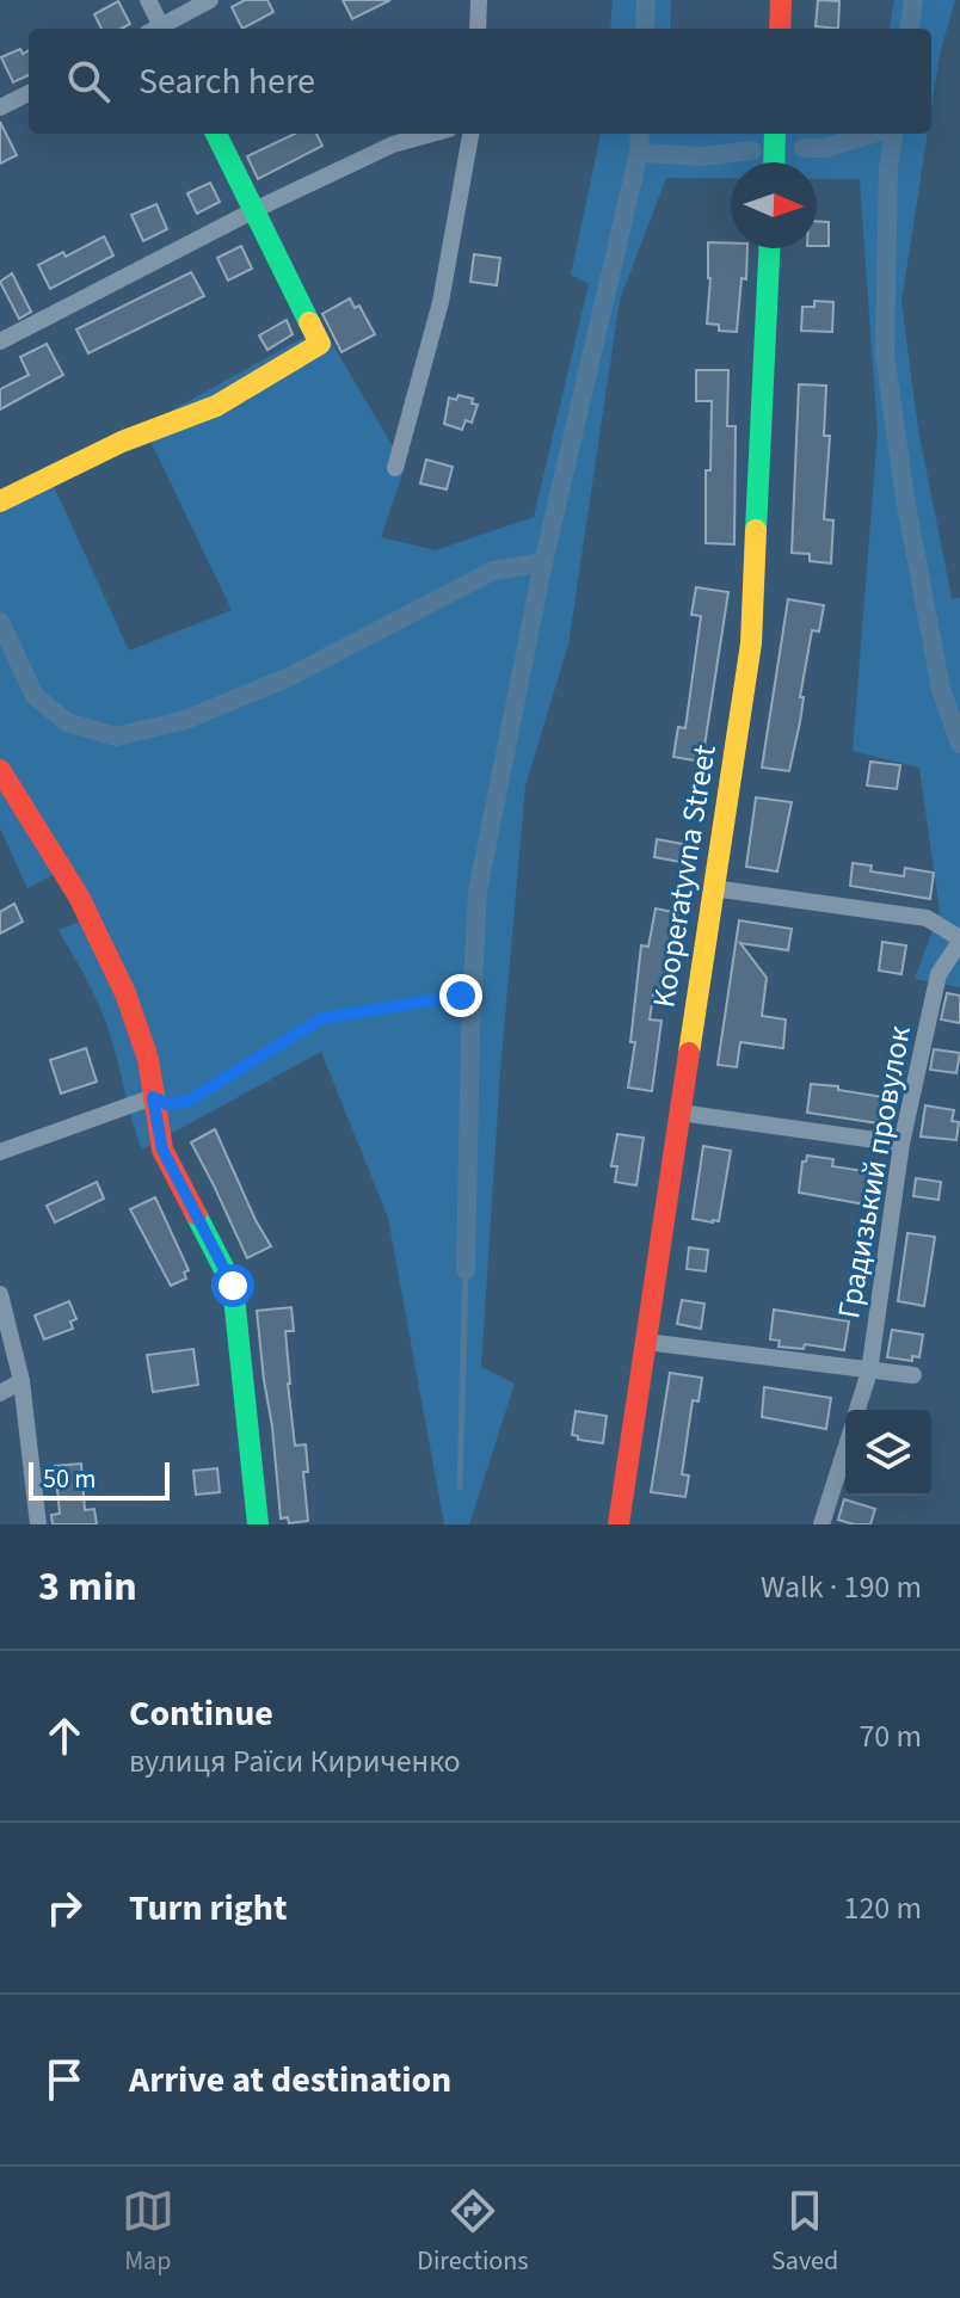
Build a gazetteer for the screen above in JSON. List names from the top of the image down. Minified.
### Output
{"streets":{"street":["Kooperatyvna Street","Градизький провулок"]},"scale_bar":"50 m","north":"right","page":{"search":"Search here","scale":"50 m","heading":["3 min","Walk · 190 m"],"list":[["Continue","вулиця Раїси Кириченко","70 m"],["Turn right","120 m"],"Arrive at destination"],"nav":["Map","Directions","Saved"]}}
